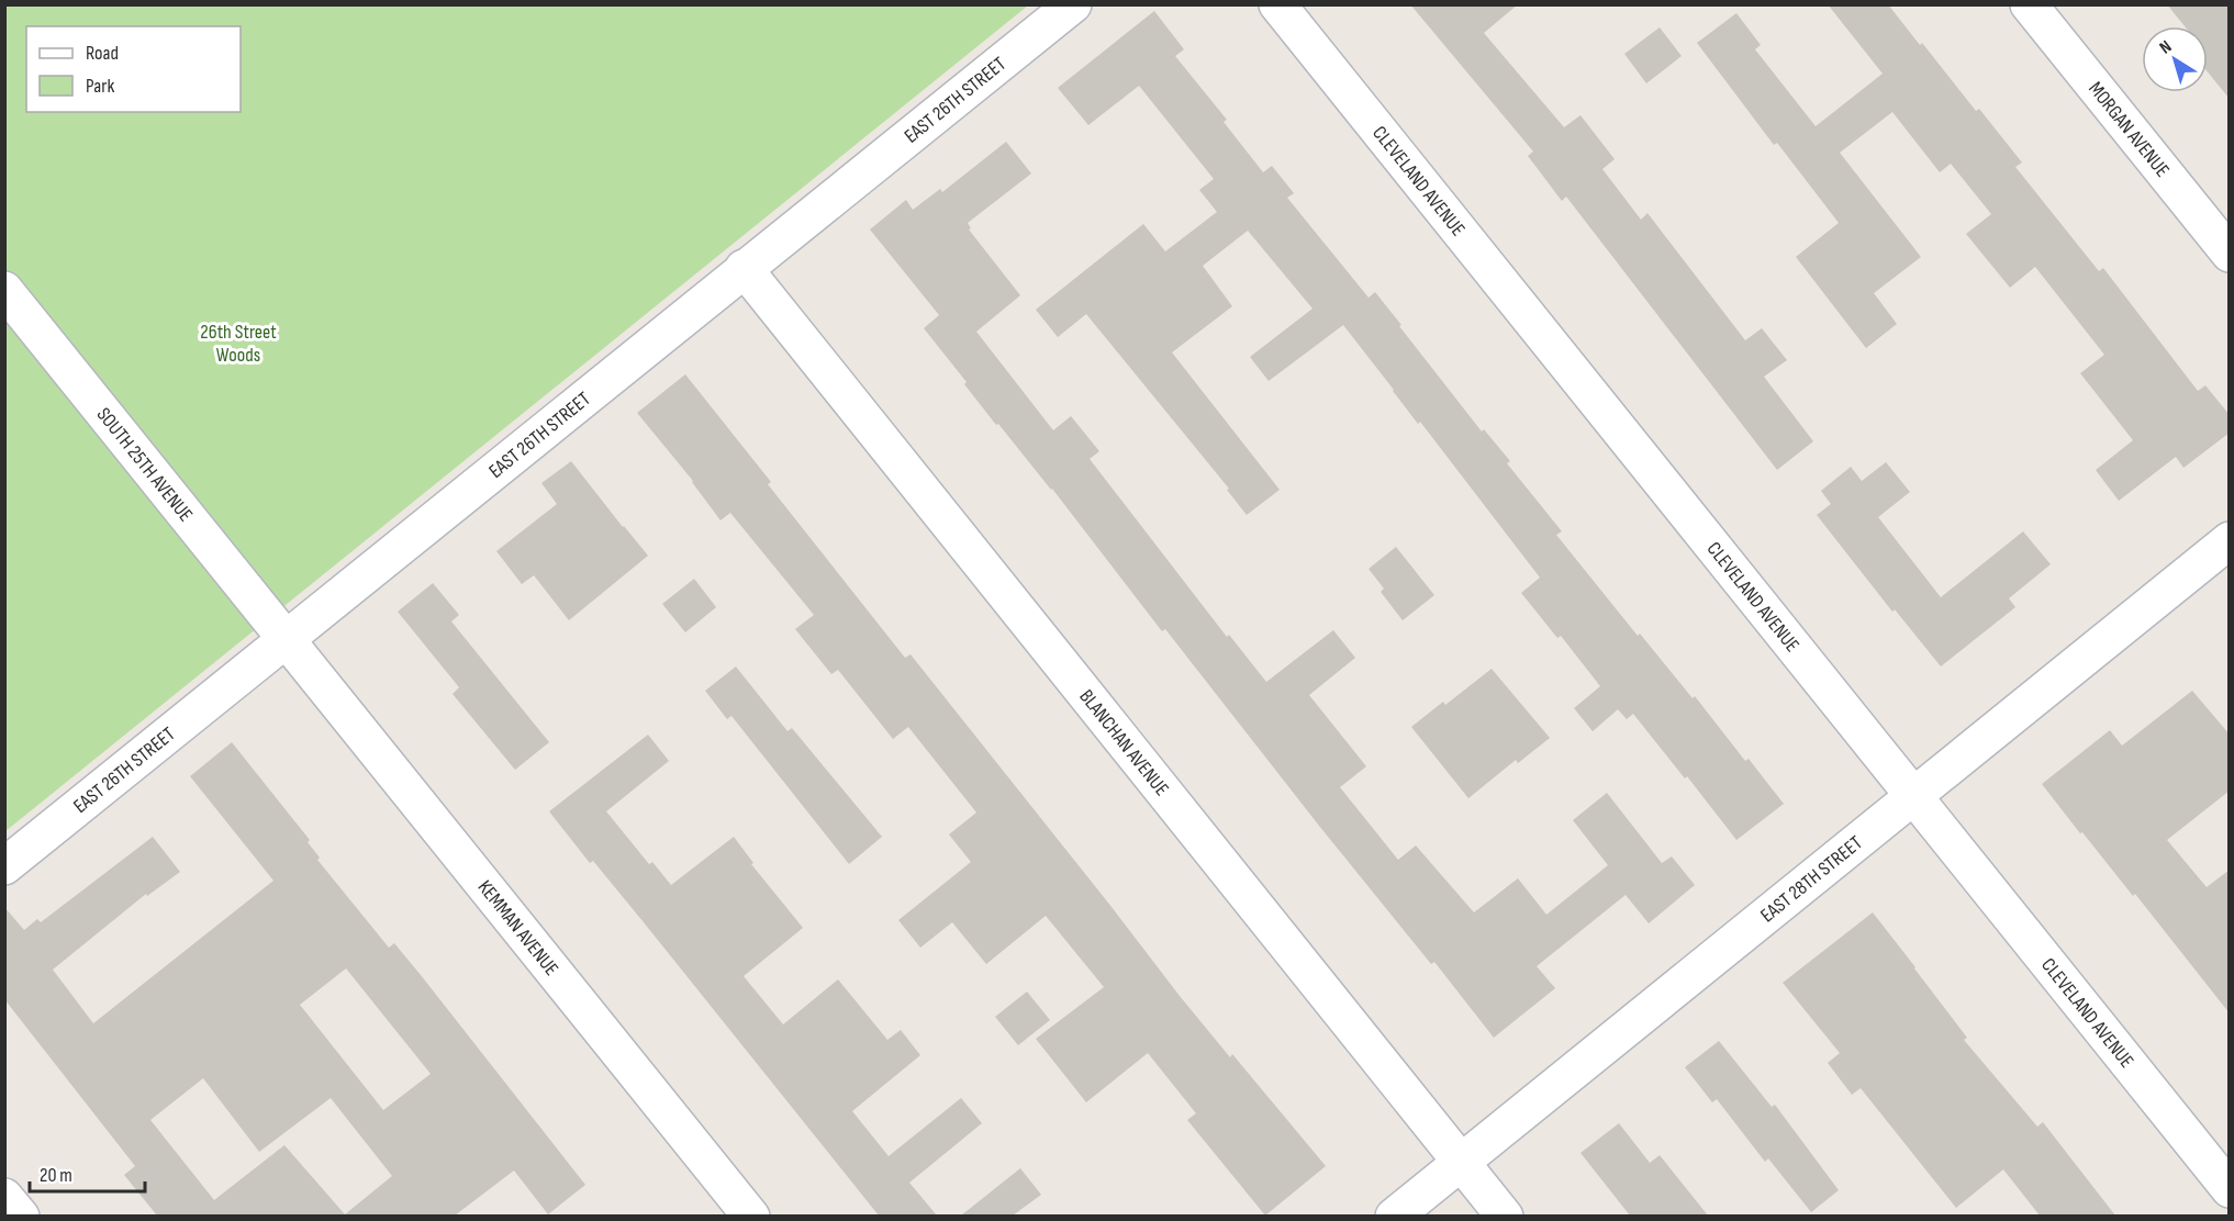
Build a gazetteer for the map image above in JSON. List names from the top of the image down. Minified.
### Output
{"streets":{"street":["EAST 26TH STREET","MORGAN AVENUE","CLEVELAND AVENUE","SOUTH 25TH AVENUE","BLANCHAN AVENUE","EAST 28TH STREET","KEMMAN AVENUE"]},"crossings":[["EAST 26TH STREET","SOUTH 25TH AVENUE"],["EAST 26TH STREET","BLANCHAN AVENUE"],["EAST 26TH STREET","KEMMAN AVENUE"],["CLEVELAND AVENUE","EAST 28TH STREET"],["SOUTH 25TH AVENUE","KEMMAN AVENUE"],["BLANCHAN AVENUE","EAST 28TH STREET"]],"parks":["26th Street Woods"],"legend":["Road","Park"],"scale_bar":"20 m","north":"top left"}
